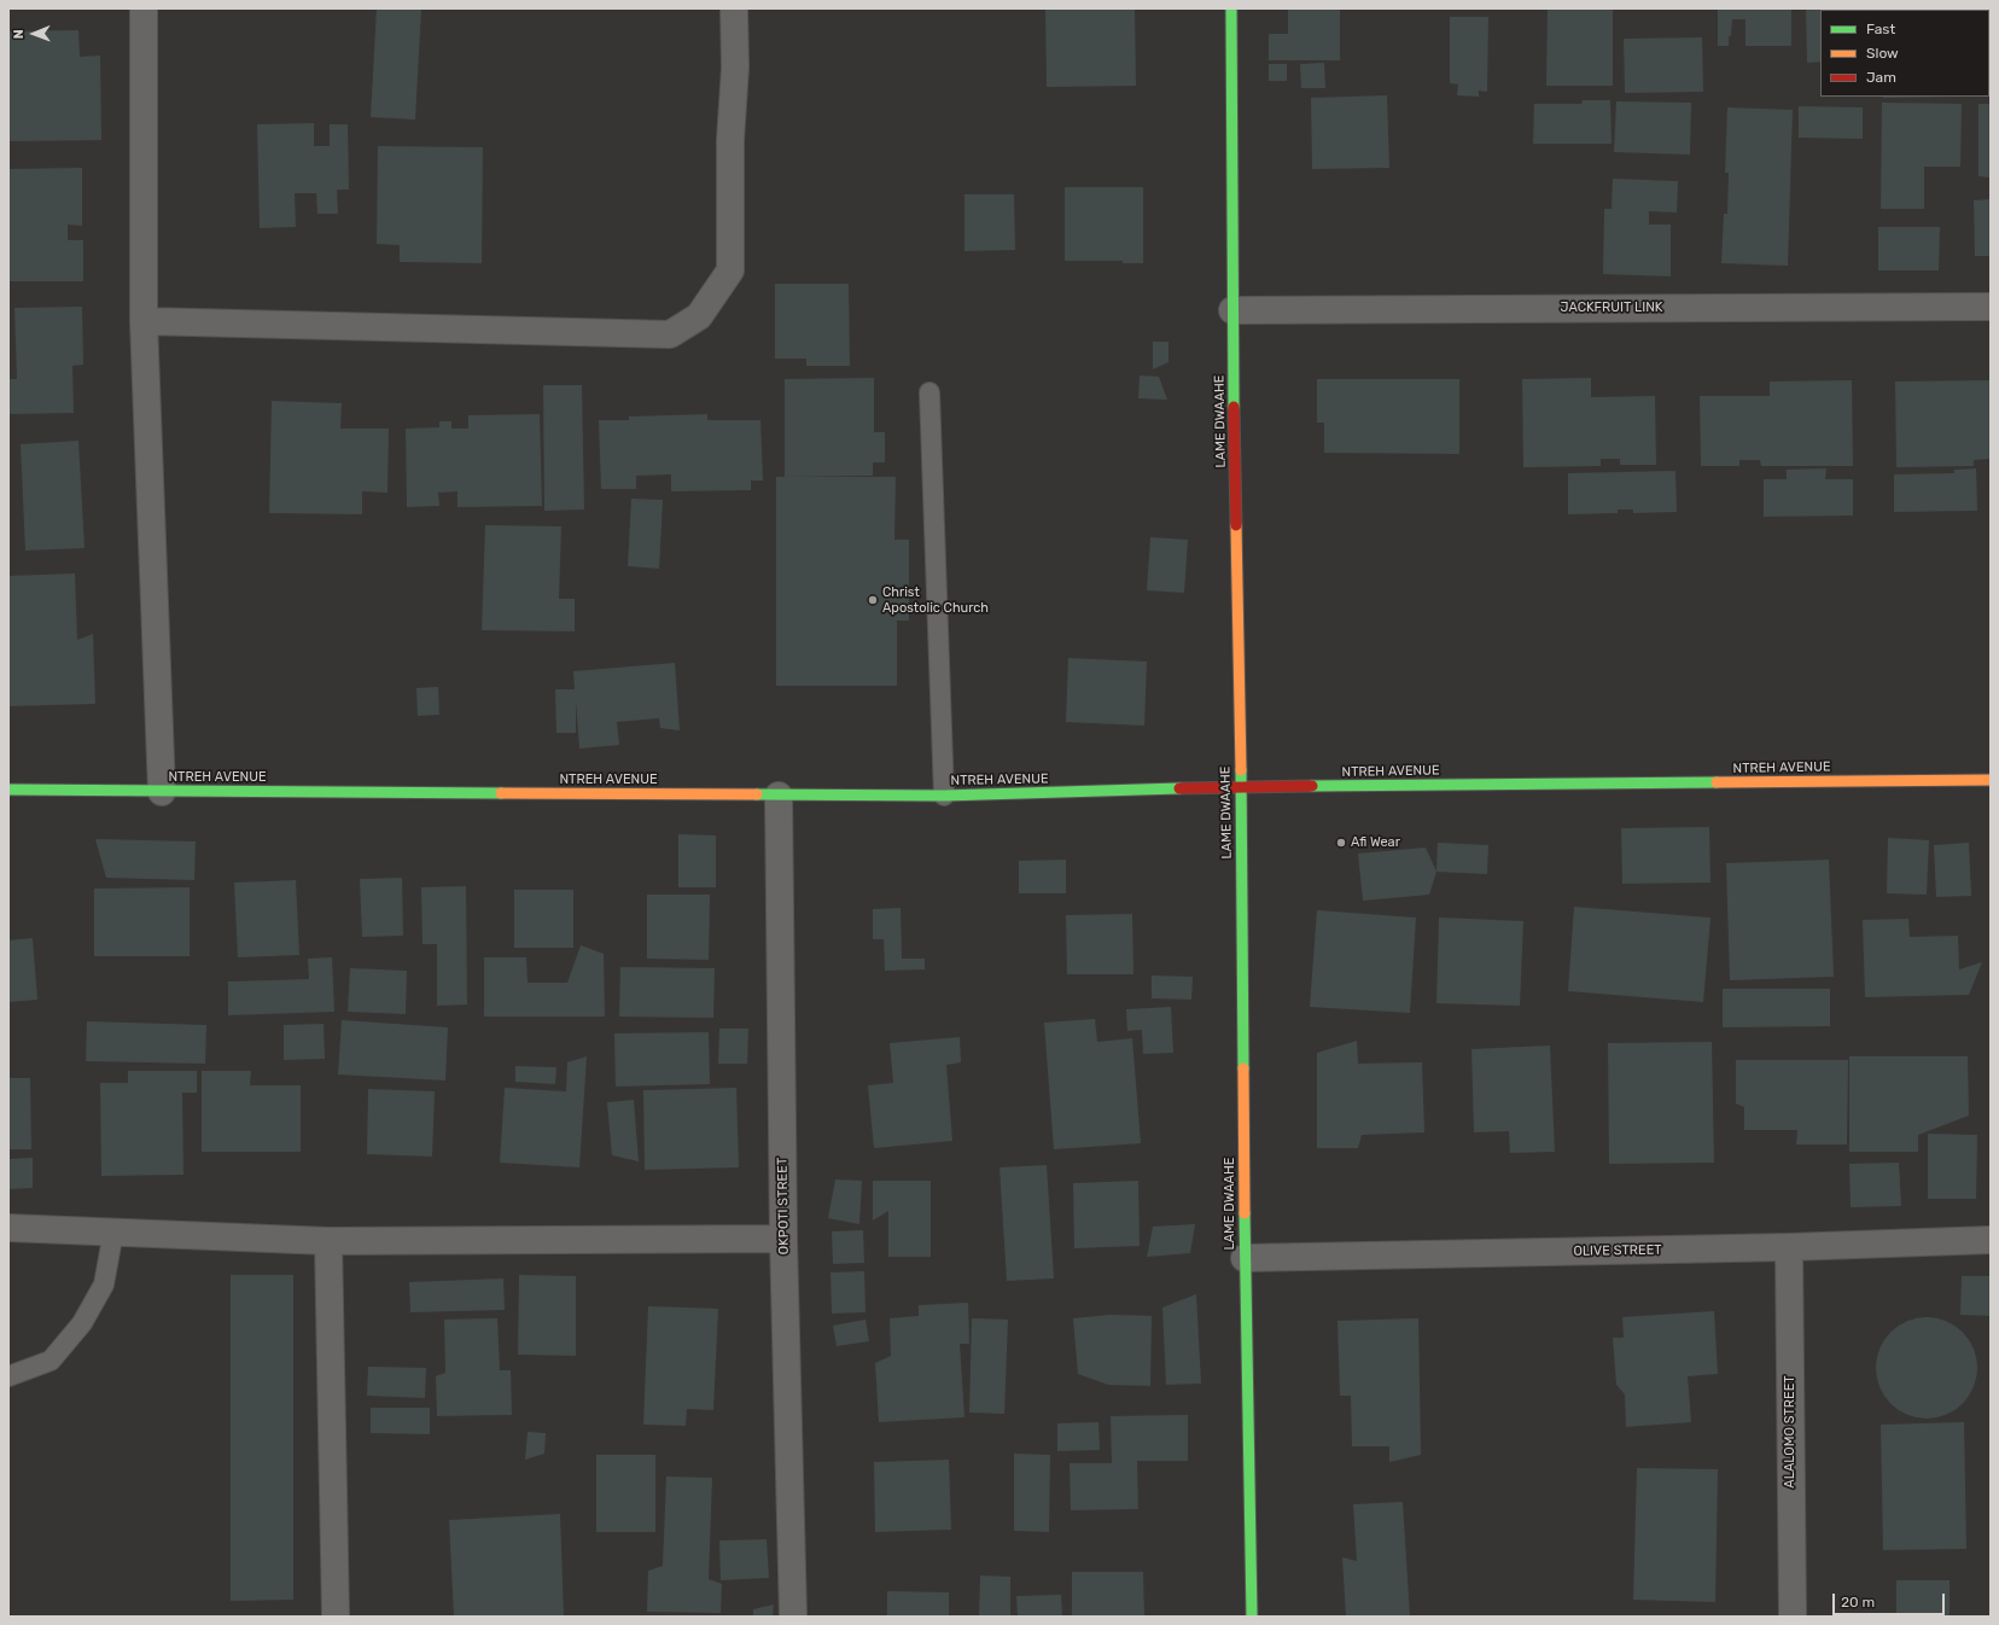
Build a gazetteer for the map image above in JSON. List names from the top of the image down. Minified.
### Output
{"streets":{"street":["JACKFRUIT LINK","LAME DWAAHE","NTREH AVENUE","OKPOTI STREET","OLIVE STREET","ALALOMO STREET"]},"crossings":[["JACKFRUIT LINK","LAME DWAAHE"],["LAME DWAAHE","NTREH AVENUE"],["LAME DWAAHE","OLIVE STREET"],["NTREH AVENUE","OKPOTI STREET"],["OLIVE STREET","ALALOMO STREET"]],"places":["Christ Apostolic Church","Afi Wear"],"legend":["Fast","Slow","Jam"],"scale_bar":"20 m","north":"left"}
